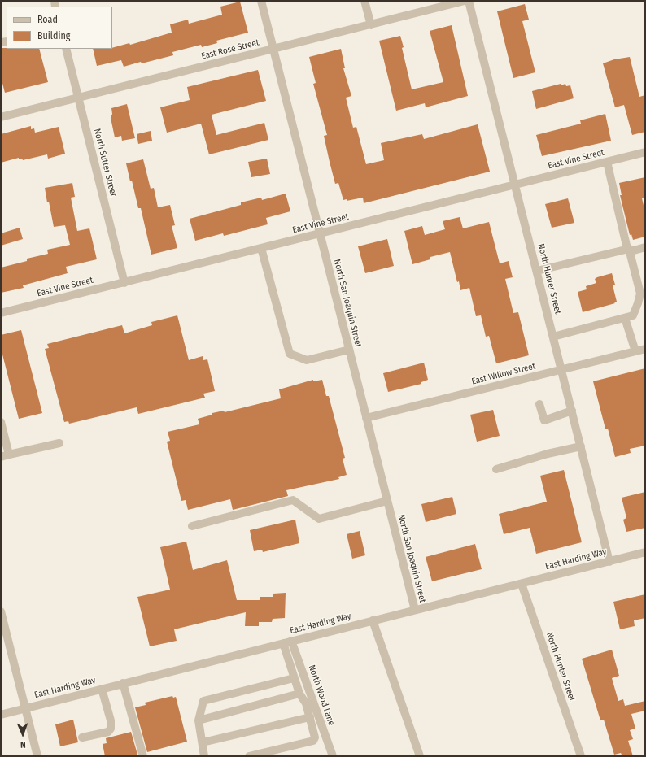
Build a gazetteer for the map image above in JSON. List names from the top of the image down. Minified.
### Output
{"streets":{"street":["East Rose Street","East Vine Street","North Sutter Street","North Hunter Street","North San Joaquin Street","East Willow Street","East Harding Way","North Wood Lane"]},"crossings":[["East Rose Street","North Sutter Street"],["East Rose Street","North San Joaquin Street"],["East Vine Street","North Sutter Street"],["East Vine Street","North Hunter Street"],["East Vine Street","North San Joaquin Street"],["North Hunter Street","East Willow Street"],["North Hunter Street","East Harding Way"],["North San Joaquin Street","East Willow Street"],["North San Joaquin Street","East Harding Way"],["East Harding Way","North Wood Lane"]],"legend":["Road","Building"],"north":"bottom"}
